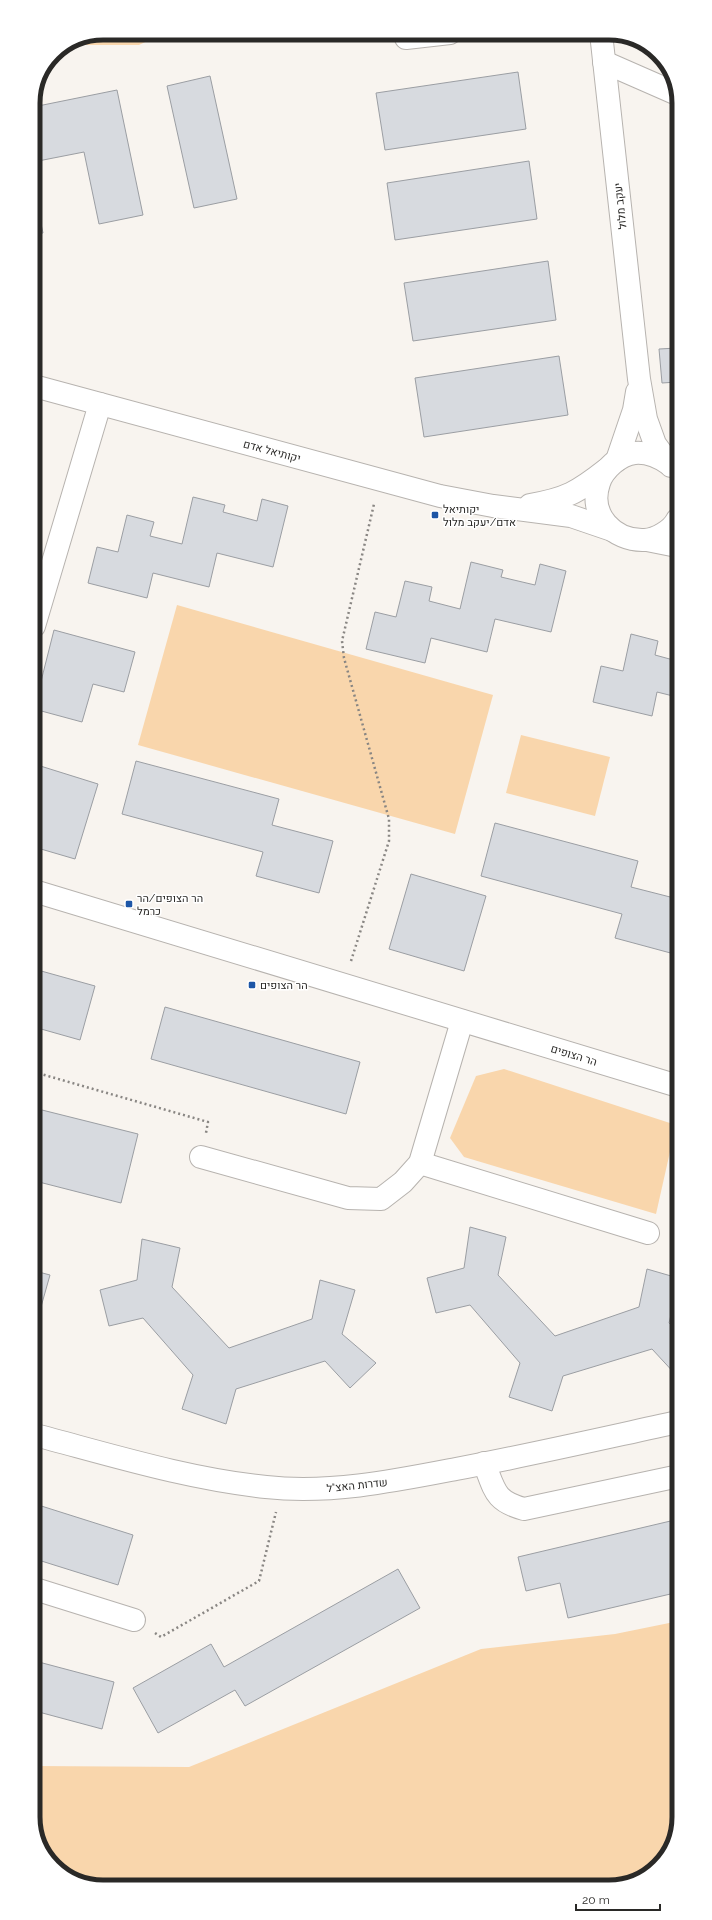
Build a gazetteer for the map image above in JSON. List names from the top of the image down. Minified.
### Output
{"streets":{"street":["יעקב מלול","יקותיאל אדם","הר הצופים","שדרות האצ\"ל"]},"crossings":[["יעקב מלול","יקותיאל אדם"]],"places":{"transit":["יקותיאל אדם/יעקב מלול","הר הצופים/הר כרמל","הר הצופים"]},"scale_bar":"20 m"}
